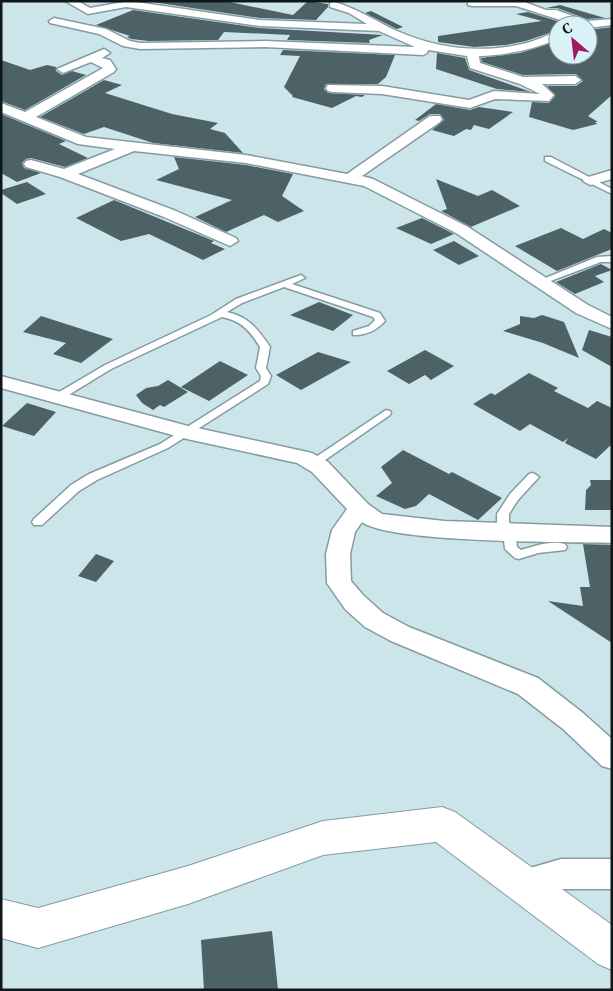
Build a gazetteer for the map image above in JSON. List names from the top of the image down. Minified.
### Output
{"north":"top left"}
